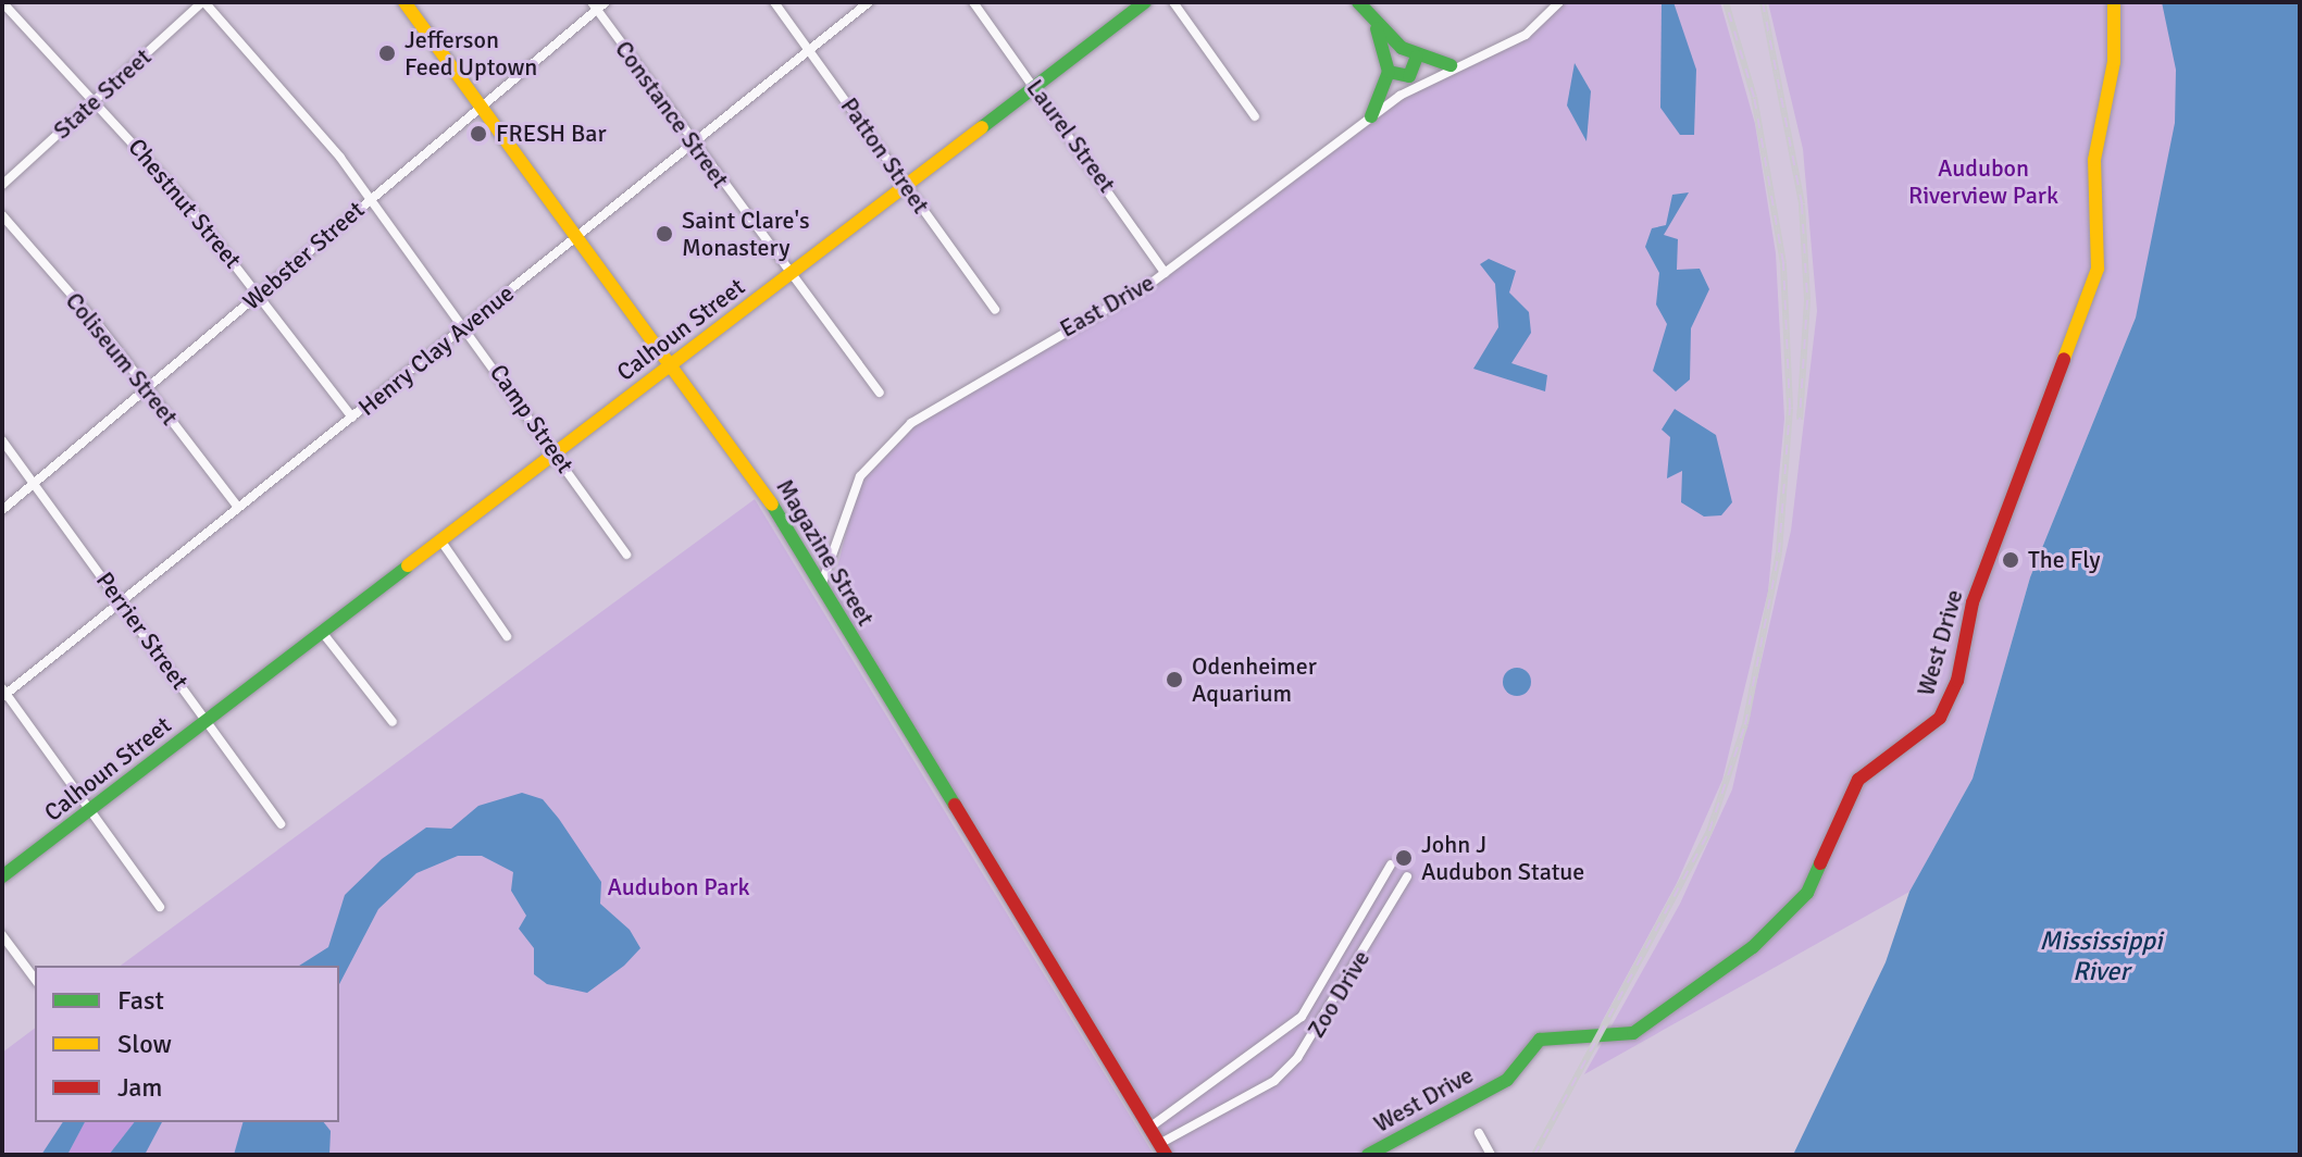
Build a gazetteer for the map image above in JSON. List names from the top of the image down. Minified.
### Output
{"streets":{"street":["State Street","Constance Street","Laurel Street","Patton Street","Chestnut Street","Webster Street","East Drive","Calhoun Street","Henry Clay Avenue","Coliseum Street","Camp Street","Magazine Street","Perrier Street","West Drive","Zoo Drive"]},"crossings":[["State Street","Chestnut Street"],["State Street","Camp Street"],["Constance Street","Webster Street"],["Constance Street","Calhoun Street"],["Constance Street","Henry Clay Avenue"],["Laurel Street","East Drive"],["Laurel Street","Calhoun Street"],["Patton Street","Calhoun Street"],["Patton Street","Henry Clay Avenue"],["Chestnut Street","Webster Street"],["Chestnut Street","Henry Clay Avenue"],["Webster Street","Coliseum Street"],["Webster Street","Camp Street"],["Webster Street","Magazine Street"],["Webster Street","Perrier Street"],["East Drive","Magazine Street"],["Calhoun Street","Camp Street"],["Calhoun Street","Magazine Street"],["Calhoun Street","Perrier Street"],["Henry Clay Avenue","Coliseum Street"],["Henry Clay Avenue","Camp Street"],["Henry Clay Avenue","Magazine Street"],["Henry Clay Avenue","Perrier Street"],["Magazine Street","Zoo Drive"]],"water":["Mississippi River"],"parks":["Audubon Riverview Park","Audubon Park"],"places":["Jefferson Feed Uptown","FRESH Bar","Saint Clare's Monastery","The Fly","Odenheimer Aquarium","John J Audubon Statue"],"legend":["Fast","Slow","Jam"]}
